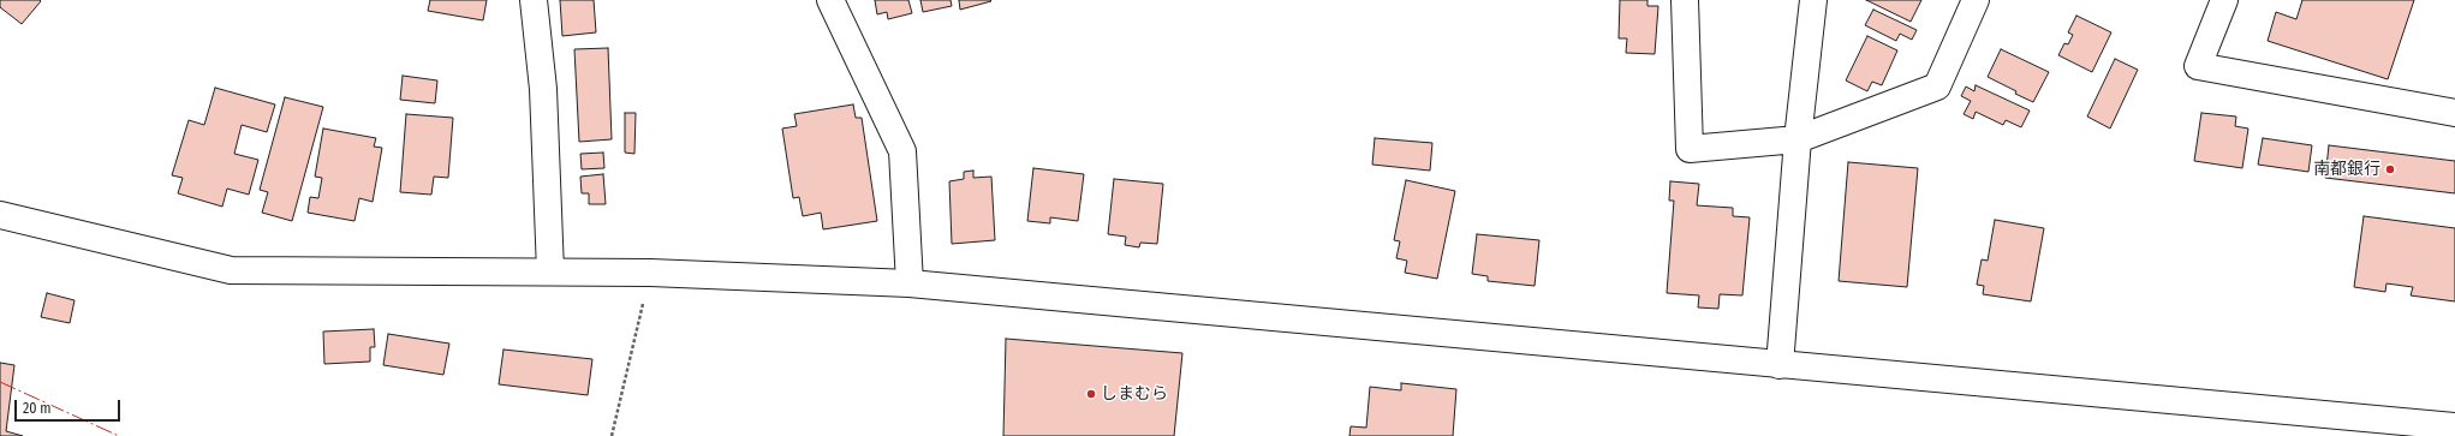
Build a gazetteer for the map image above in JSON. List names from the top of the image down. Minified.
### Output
{"places":["南都銀行","しまむら"],"scale_bar":"20 m"}
